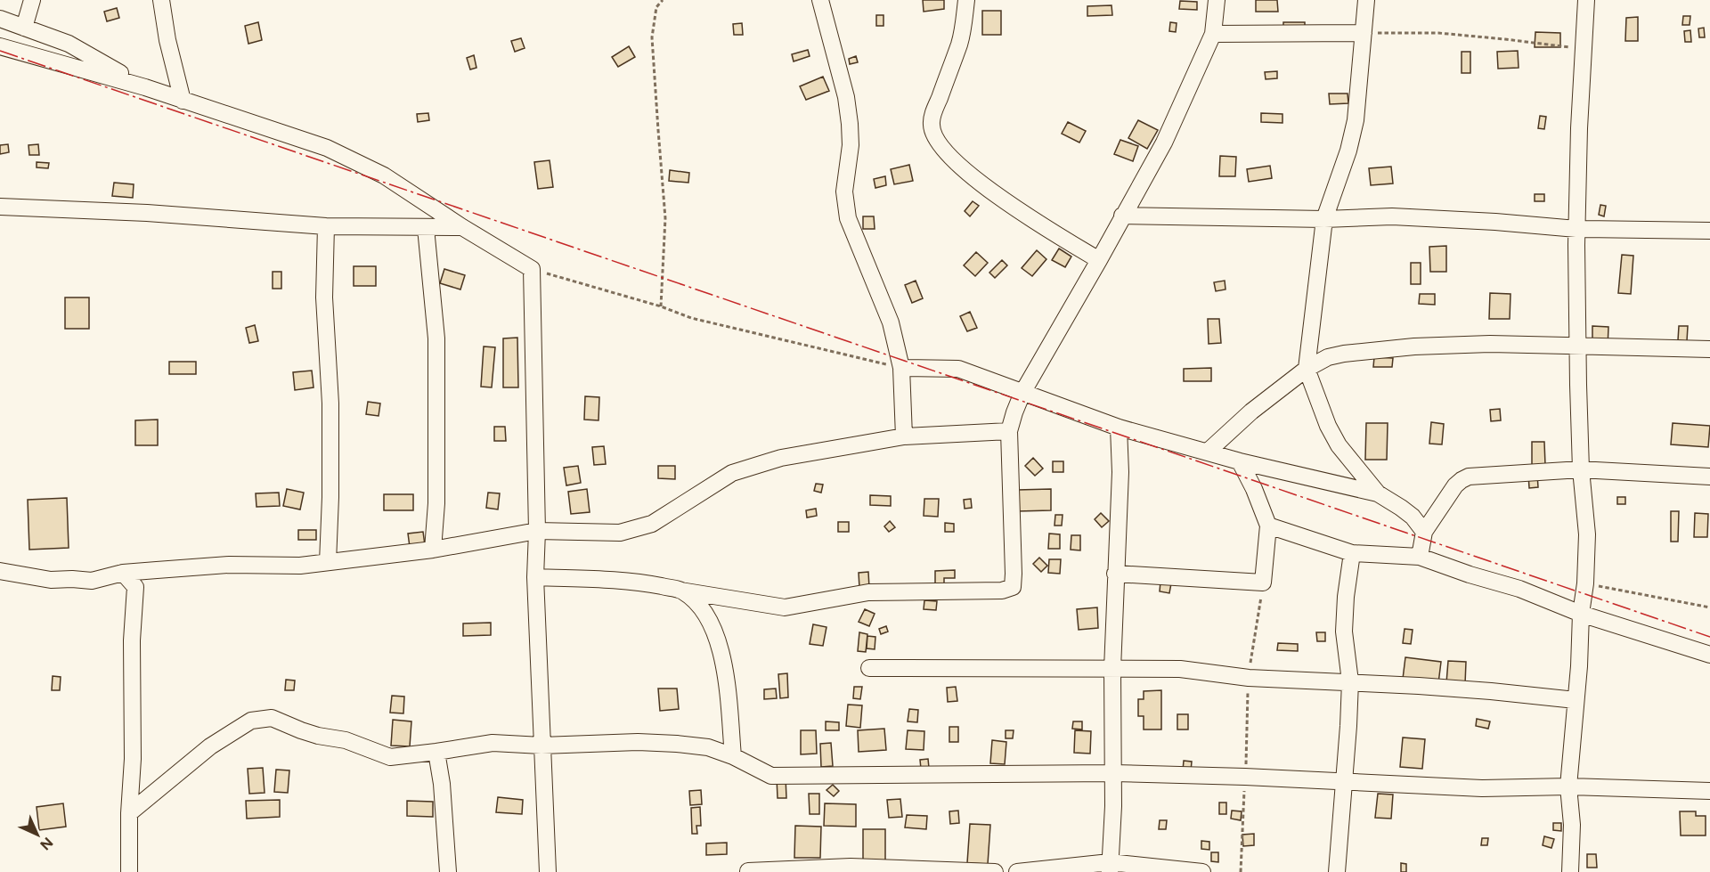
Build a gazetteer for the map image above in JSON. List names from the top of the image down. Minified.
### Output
{"north":"bottom right"}
